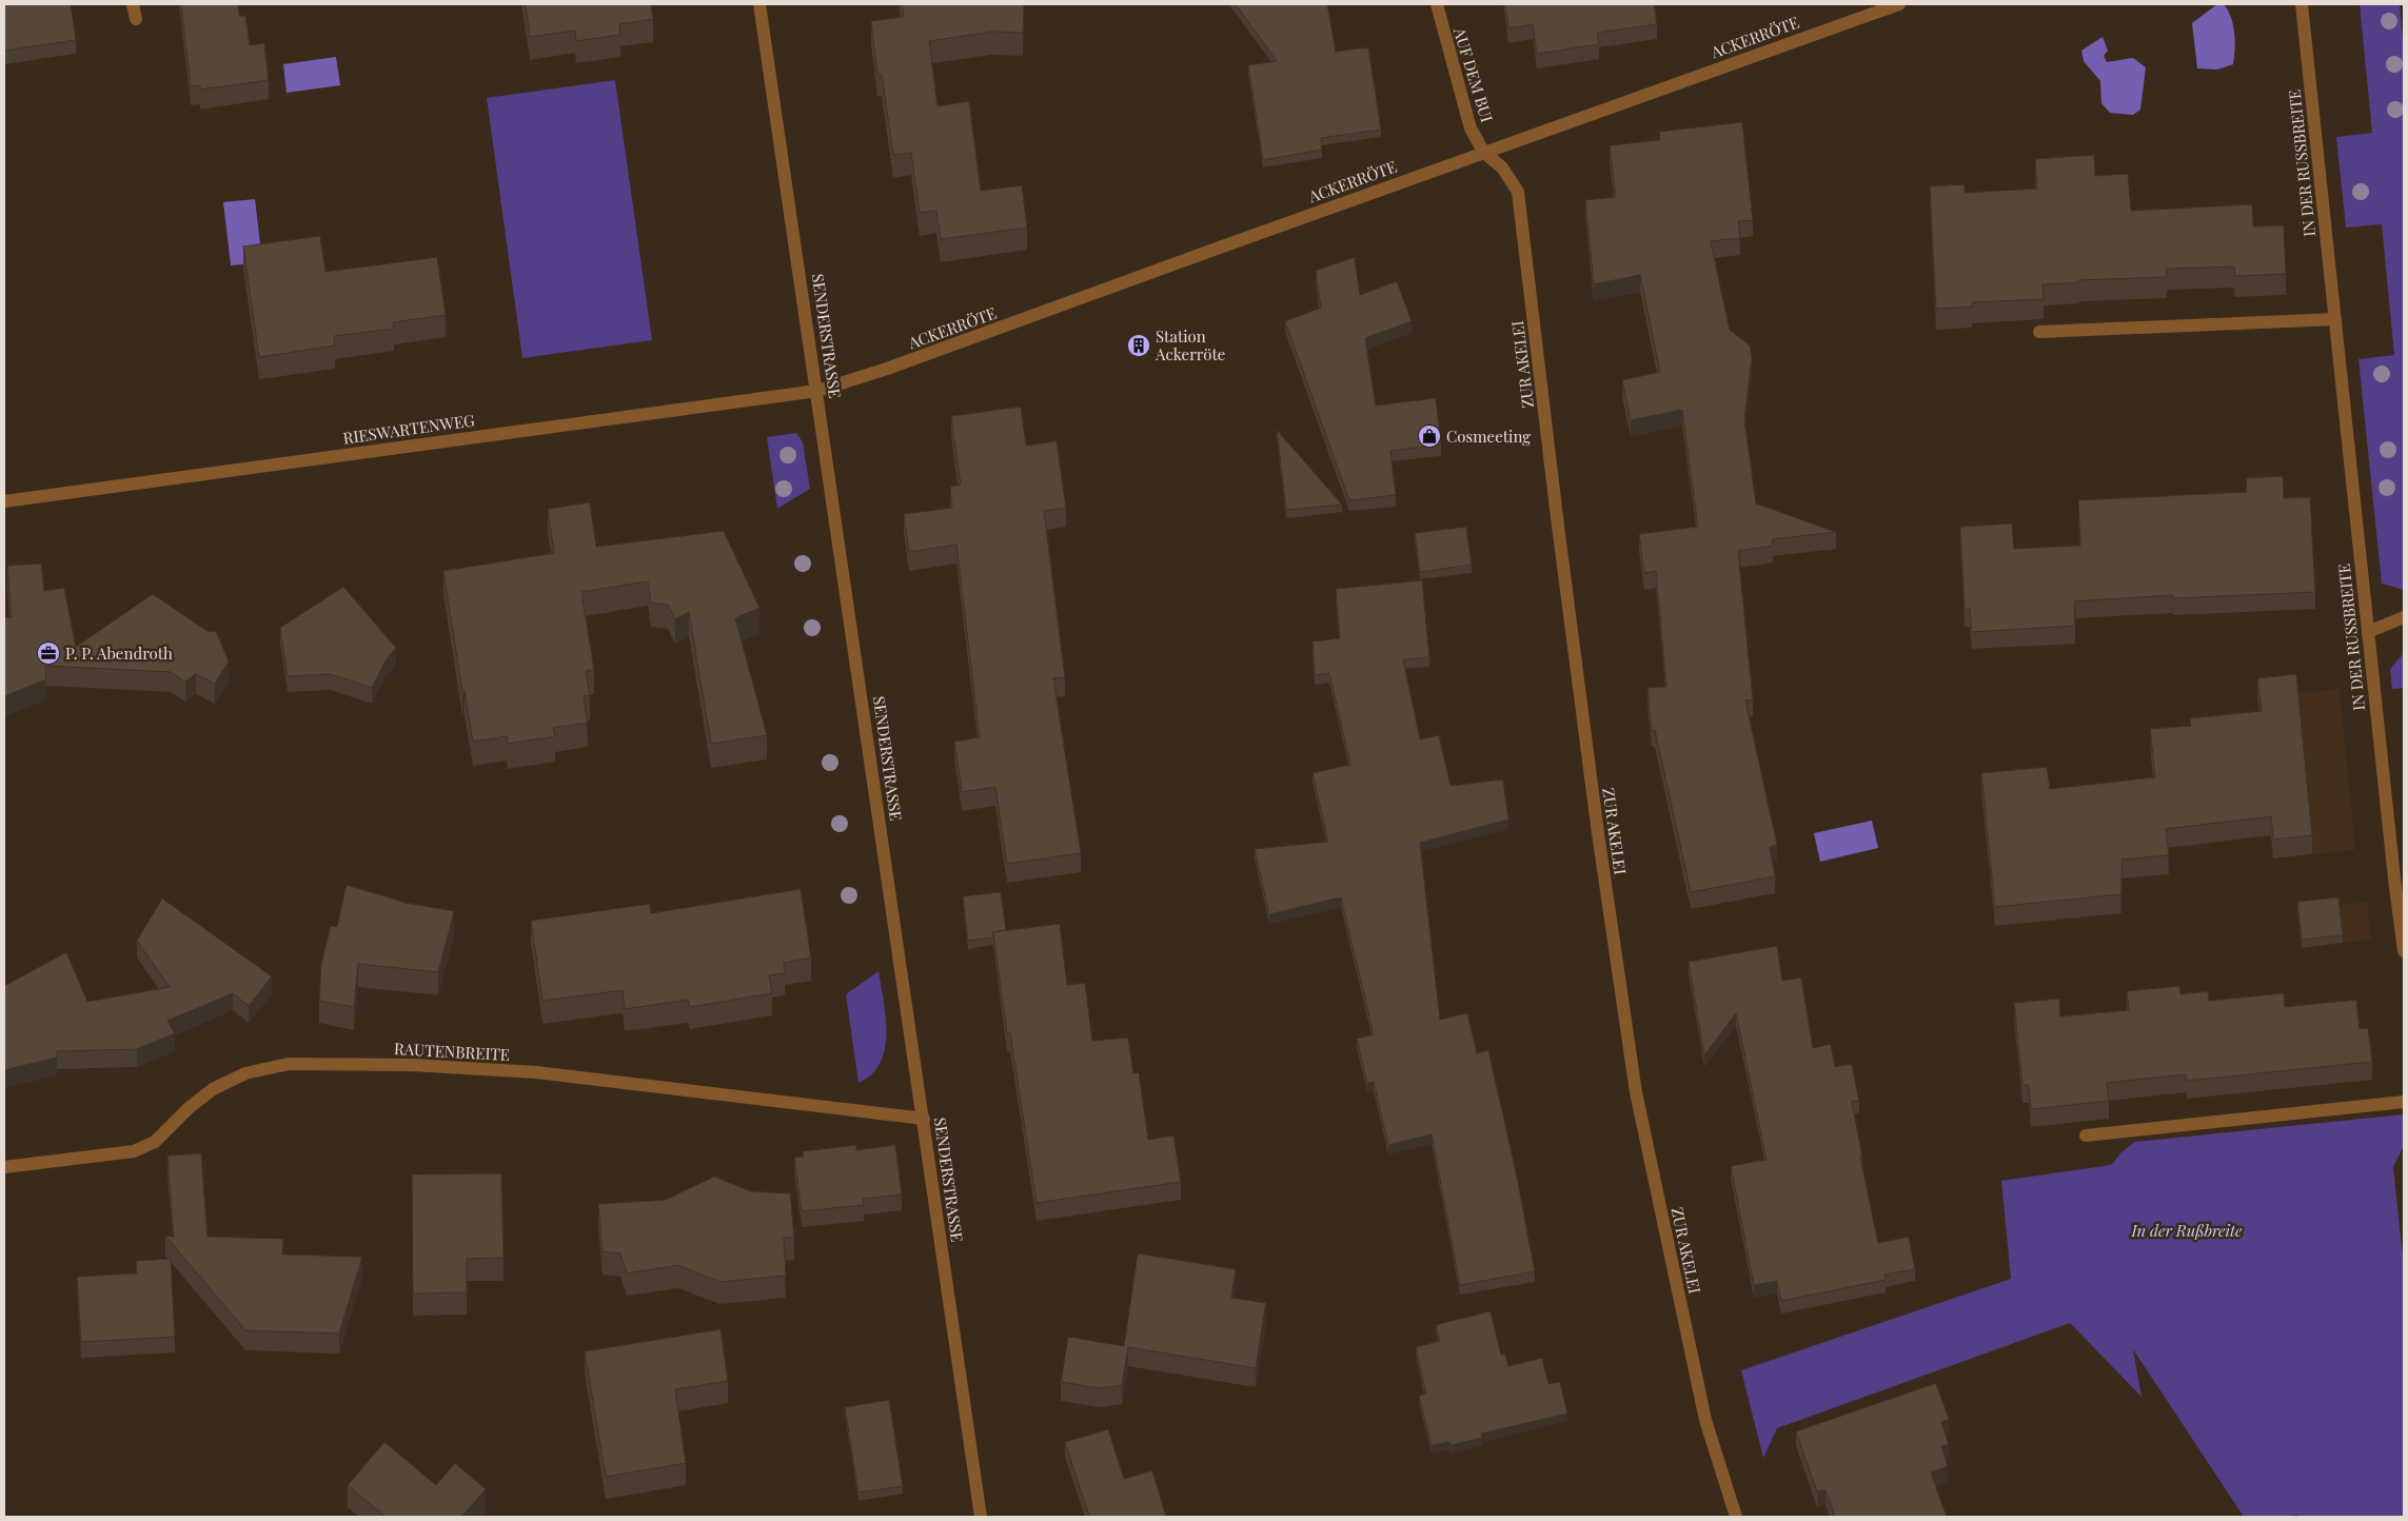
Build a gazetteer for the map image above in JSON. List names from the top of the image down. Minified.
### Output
{"streets":{"street":["ACKERRÖTE","AUF DEM BUI","IN DER RUSSBREITE","SENDERSTRASSE","ZUR AKELEI","RIESWARTENWEG","RAUTENBREITE"]},"crossings":[["ACKERRÖTE","AUF DEM BUI"],["ACKERRÖTE","SENDERSTRASSE"],["ACKERRÖTE","ZUR AKELEI"],["ACKERRÖTE","RIESWARTENWEG"],["AUF DEM BUI","ZUR AKELEI"],["SENDERSTRASSE","RIESWARTENWEG"],["SENDERSTRASSE","RAUTENBREITE"]],"parks":["In der Rußbreite"],"places":{"building":["Station Ackerröte"],"shop":["Cosmeeting"],"office":["P. P. Abendroth"]}}
